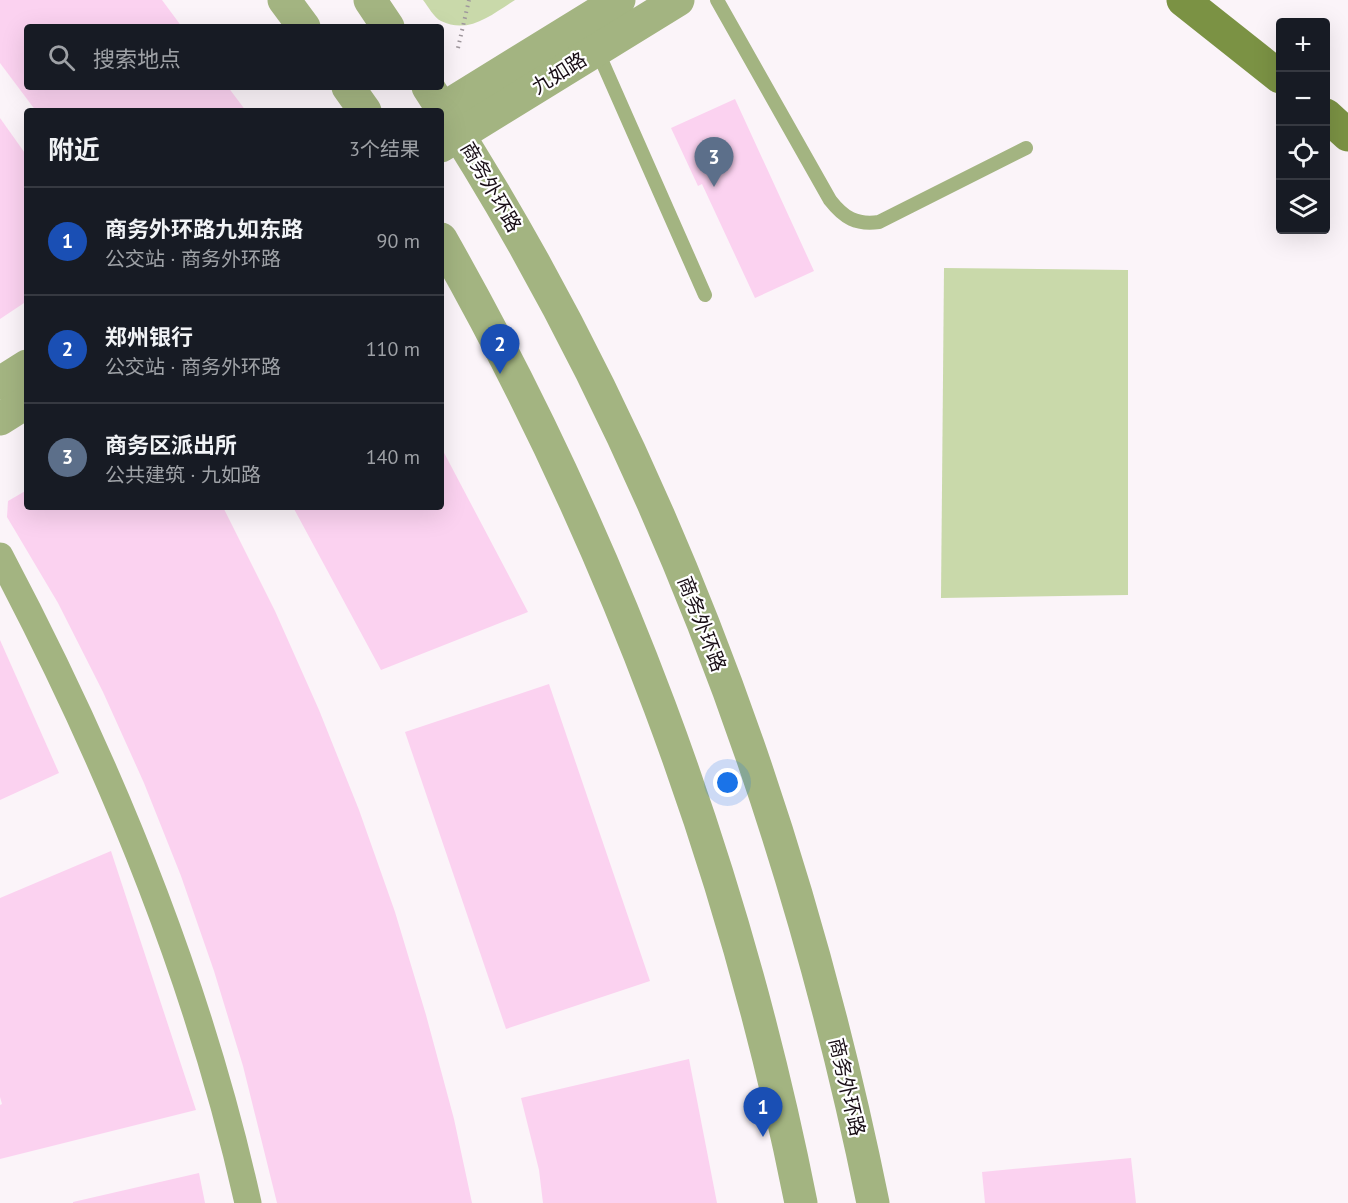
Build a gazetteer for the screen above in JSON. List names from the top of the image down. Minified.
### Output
{"streets":{"street":["九如路","商务外环路"]},"page":{"map_buttons":["+","−"],"search":"搜索地点","heading":["附近","3个结果"],"pins":["3","2","1"],"list":[{"mark":"1","name":"商务外环路九如东路","note":"公交站 · 商务外环路","value":"90 m"},{"mark":"2","name":"郑州银行","note":"公交站 · 商务外环路","value":"110 m"},{"mark":"3","name":"商务区派出所","note":"公共建筑 · 九如路","value":"140 m"}]}}
